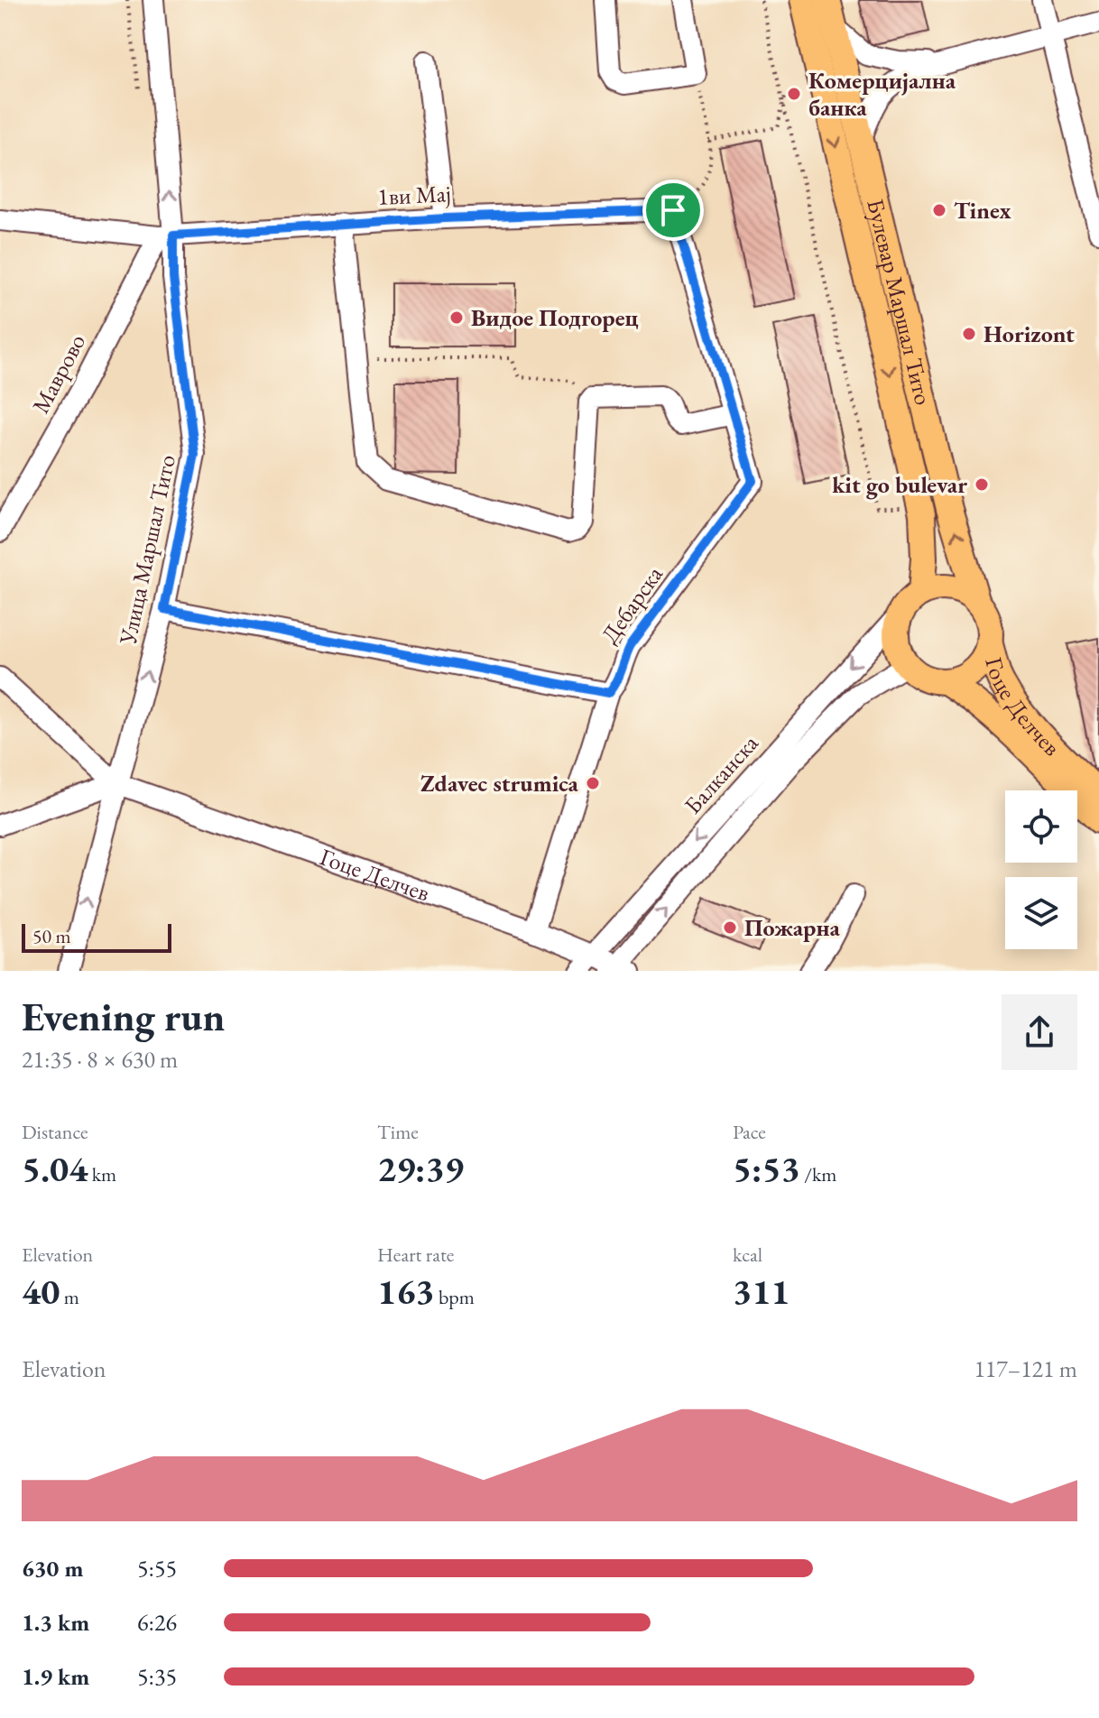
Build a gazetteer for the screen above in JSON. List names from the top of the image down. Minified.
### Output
{"streets":{"main road":["Булевар Маршал Тито","Гоце Делчев"],"street":["1ви Мај","Маврово","Улица Маршал Тито","Дебарска","Балканска"]},"crossings":[["1ви Мај","Маврово"],["1ви Мај","Улица Маршал Тито"],["1ви Мај","Дебарска"],["Булевар Маршал Тито","Гоце Делчев"],["Булевар Маршал Тито","Балканска"],["Маврово","Улица Маршал Тито"],["Улица Маршал Тито","Гоце Делчев"],["Дебарска","Гоце Делчев"],["Гоце Делчев","Балканска"]],"one_way":["Улица Маршал Тито"],"places":["Комерцијална банка","Tinex","Видое Подгорец","Horizont","kit go bulevar","Zdavec strumica","Пожарна"],"scale_bar":"50 m","page":{"scale":"50 m","heading":["Evening run","21:35 · 8 × 630 m"],"stats":[["Distance","5.04 km"],["Time","29:39"],["Pace","5:53 /km"],["Elevation","40 m"],["Heart rate","163 bpm"],["kcal","311"]],"chart":["Elevation","117–121 m"],"list":[{"name":"630 m","note":"5:55"},{"name":"1.3 km","note":"6:26"},{"name":"1.9 km","note":"5:35"}]}}
